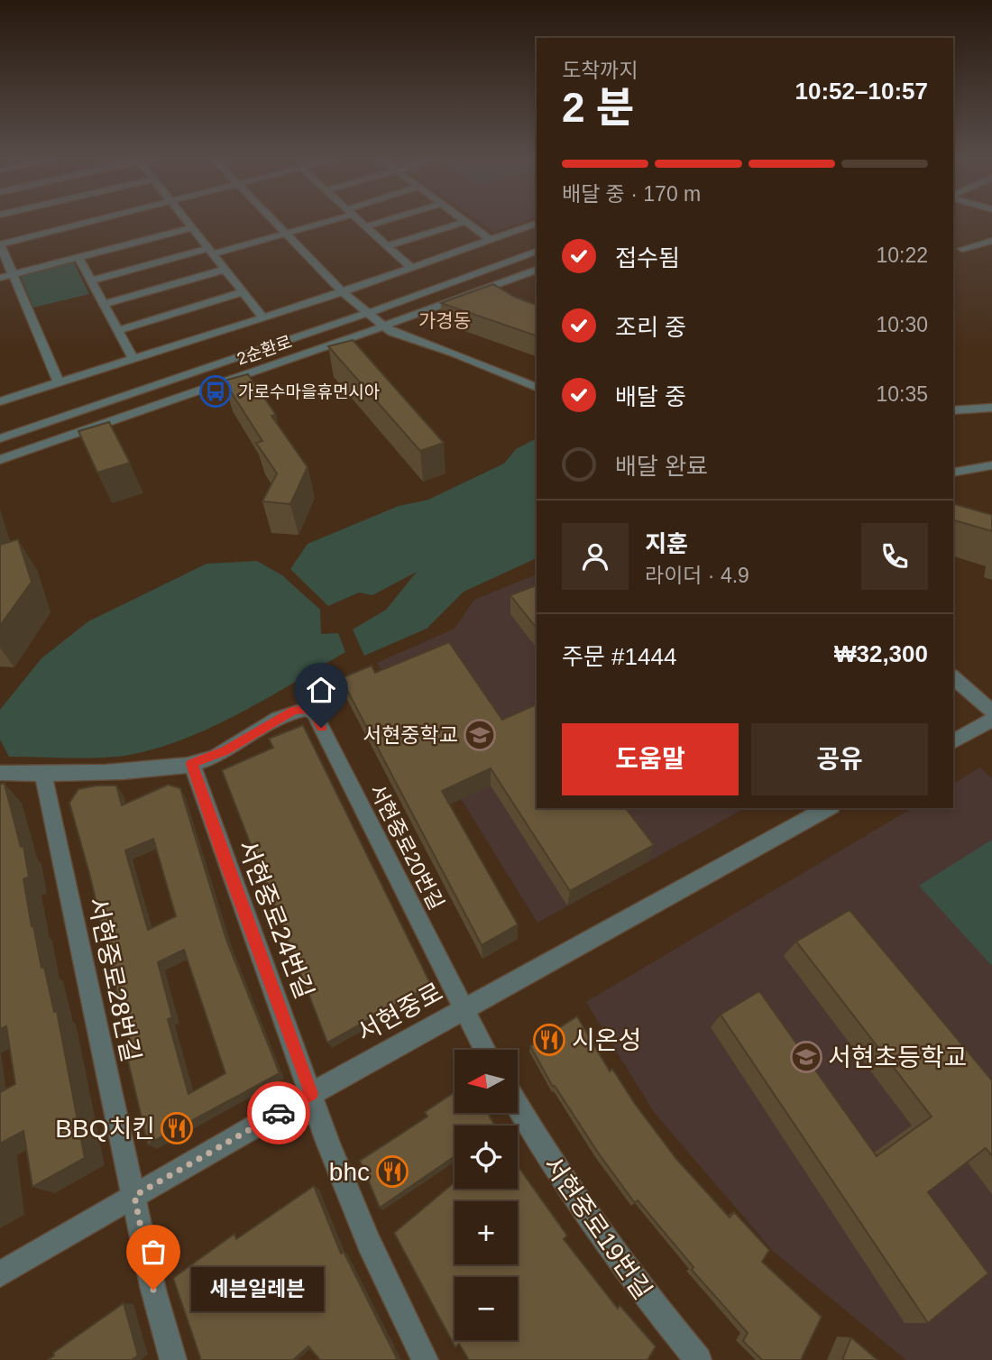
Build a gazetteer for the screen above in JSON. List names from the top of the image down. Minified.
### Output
{"streets":{"street":["2순환로","서현중로20번길","서현중로24번길","서현중로28번길","서현중로","서현중로19번길"]},"crossings":[["서현중로20번길","서현중로24번길"],["서현중로20번길","서현중로"],["서현중로24번길","서현중로"],["서현중로28번길","서현중로"]],"districts":["가경동"],"places":{"bus stop":["가로수마을휴먼시아"],"school or university":["서현중학교","서현초등학교"],"restaurant":["시온성","BBQ치킨","bhc"],"other":["세븐일레븐"]},"north":"left","page":{"heading":["2 분","도착까지","10:52–10:57"],"panel":["지훈","라이더 · 4.9","주문 #1444","₩32,300"],"bar":"배달 중 · 170 m","list":[["접수됨","10:22"],["조리 중","10:30"],["배달 중","10:35"],"배달 완료"],"buttons":["도움말","공유"],"map_buttons":["+","−"],"bubble":"세븐일레븐"}}
